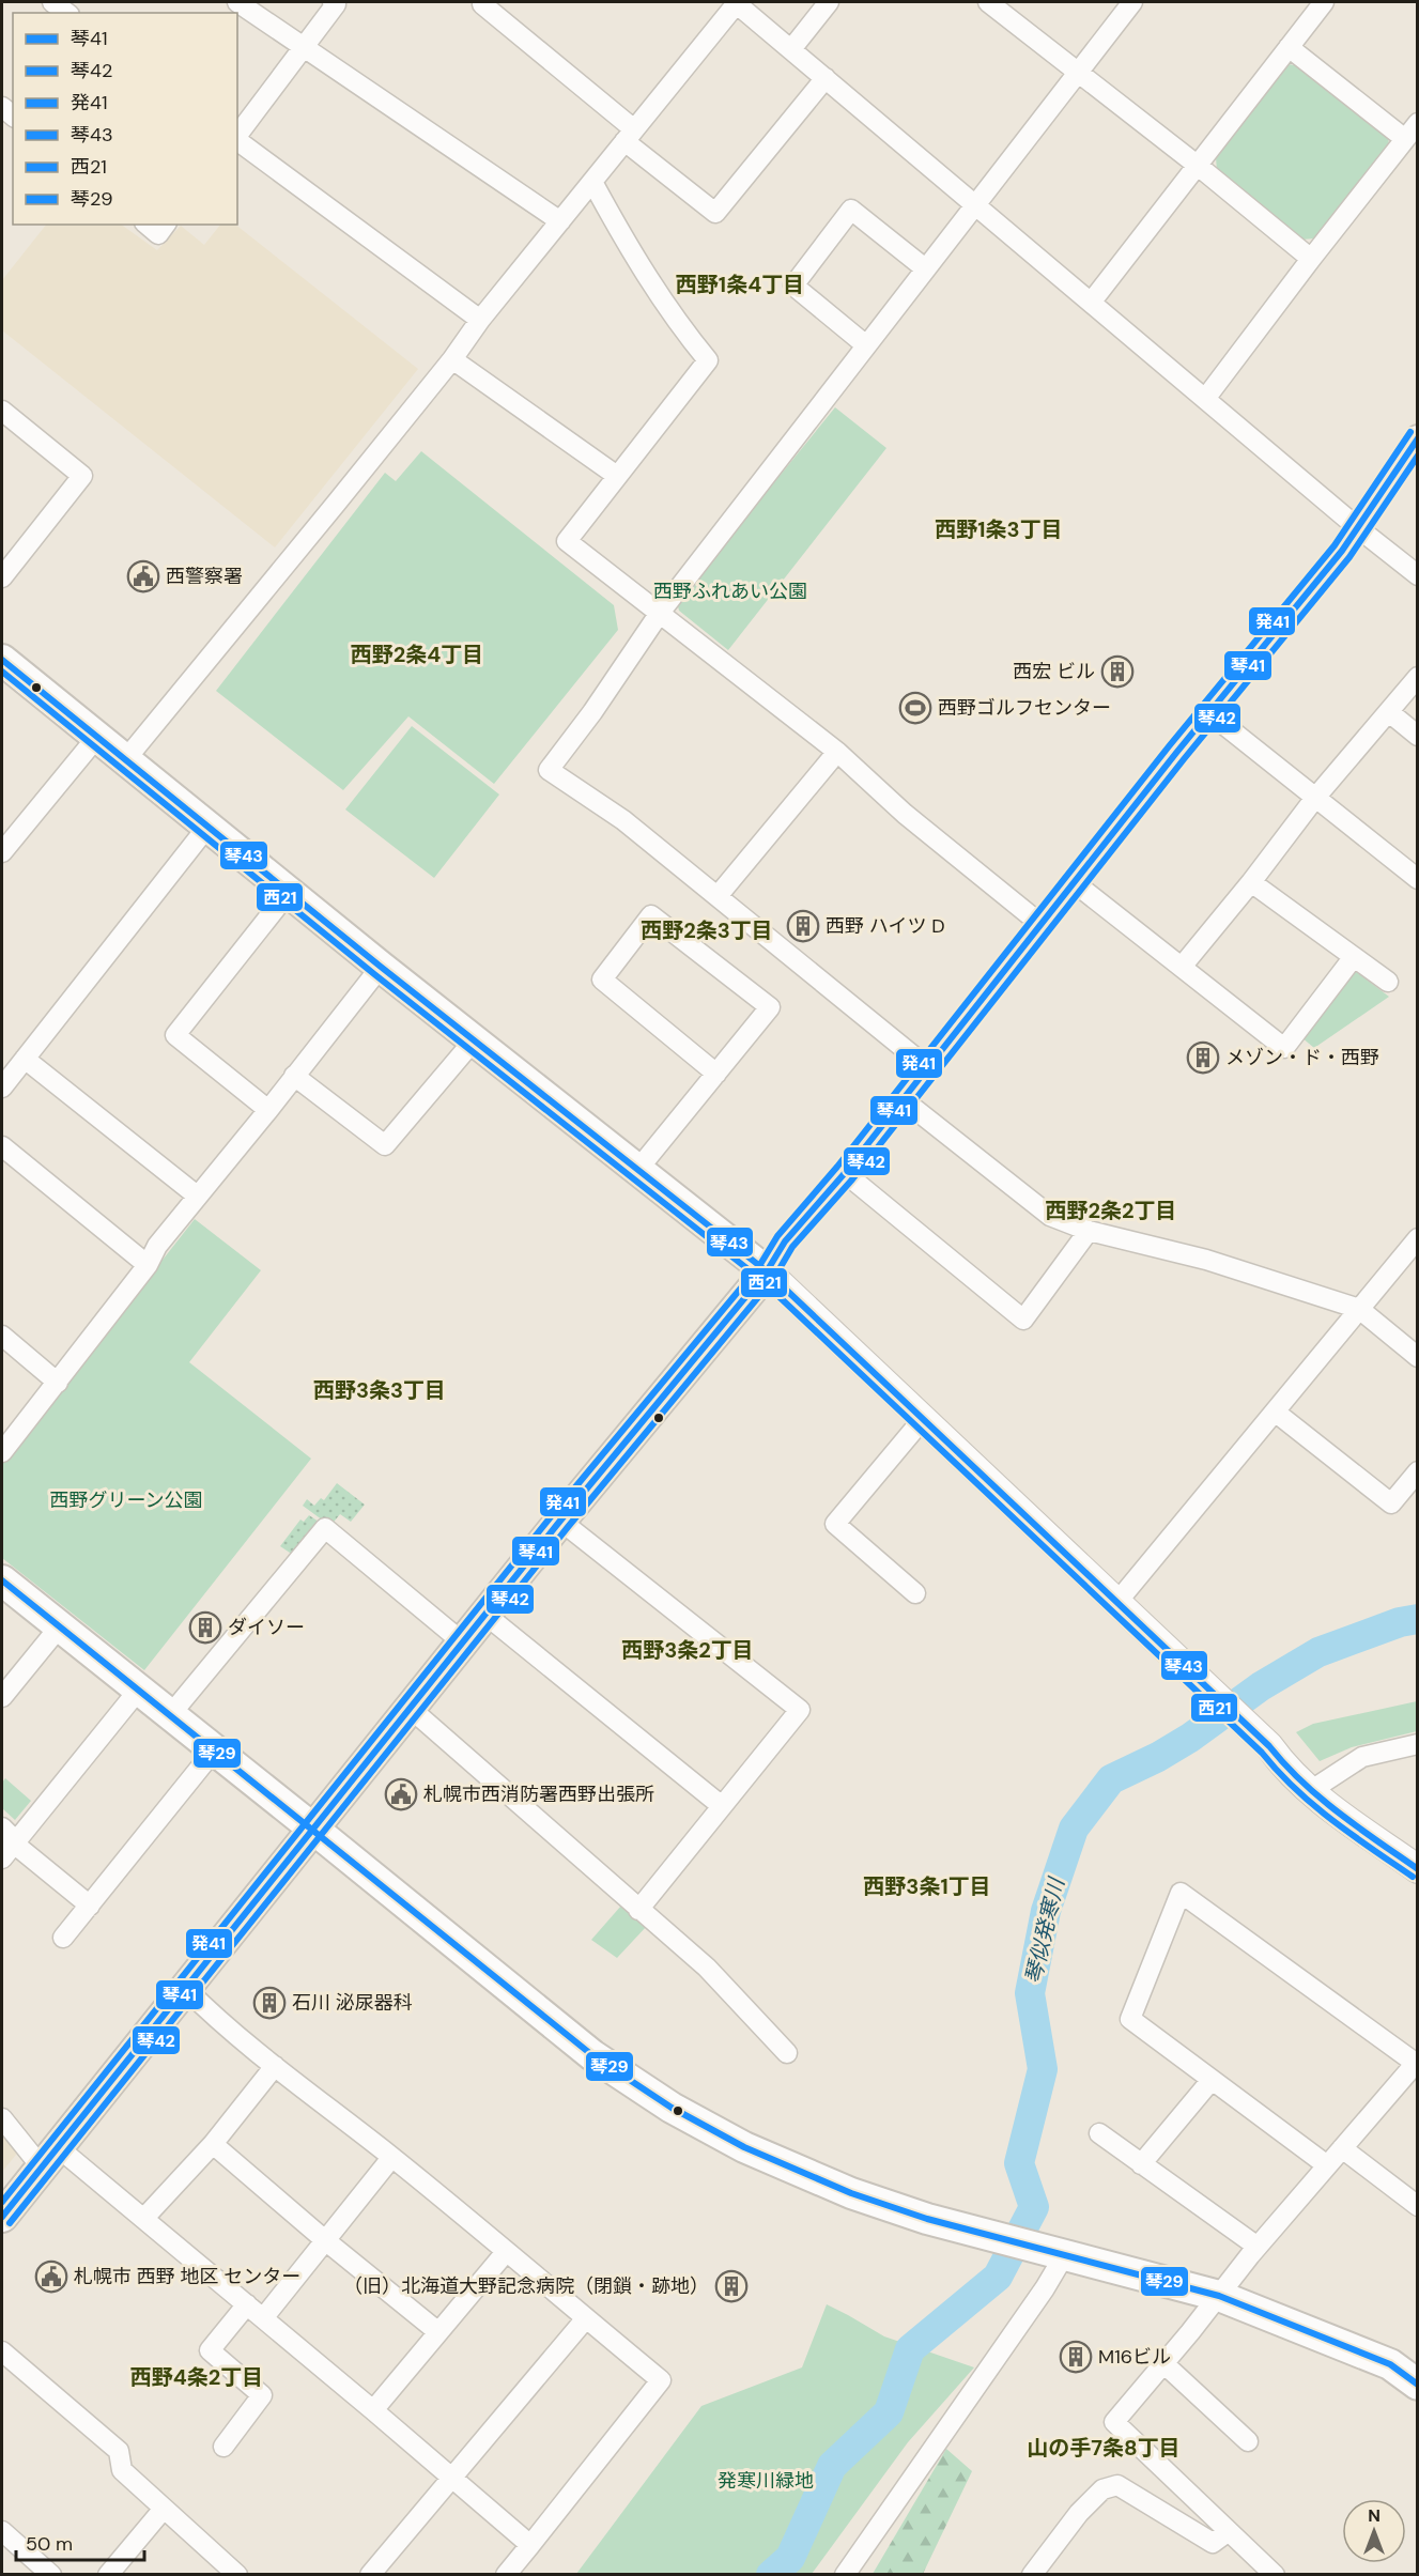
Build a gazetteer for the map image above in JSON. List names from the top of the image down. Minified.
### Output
{"districts":["西野1条4丁目","西野1条3丁目","西野2条4丁目","西野2条3丁目","西野2条2丁目","西野3条3丁目","西野3条2丁目","西野3条1丁目","西野4条2丁目","山の手7条8丁目"],"water":["琴似発寒川"],"parks":["西野ふれあい公園","西野グリーン公園","発寒川緑地"],"places":{"public building":["西警察署","札幌市西消防署西野出張所","札幌市 西野 地区 センター"],"building":["西宏 ビル","西野 ハイツ D","メゾン・ド・西野","ダイソー","石川 泌尿器科","（旧）北海道大野記念病院（閉鎖・跡地）","M16ビル"],"sports":["西野ゴルフセンター"]},"lines":["transit line 発41","transit line 琴41","transit line 琴42","transit line 琴43","transit line 西21","transit line 琴29"],"legend":["琴41","琴42","発41","琴43","西21","琴29"],"scale_bar":"50 m","north":"top"}
